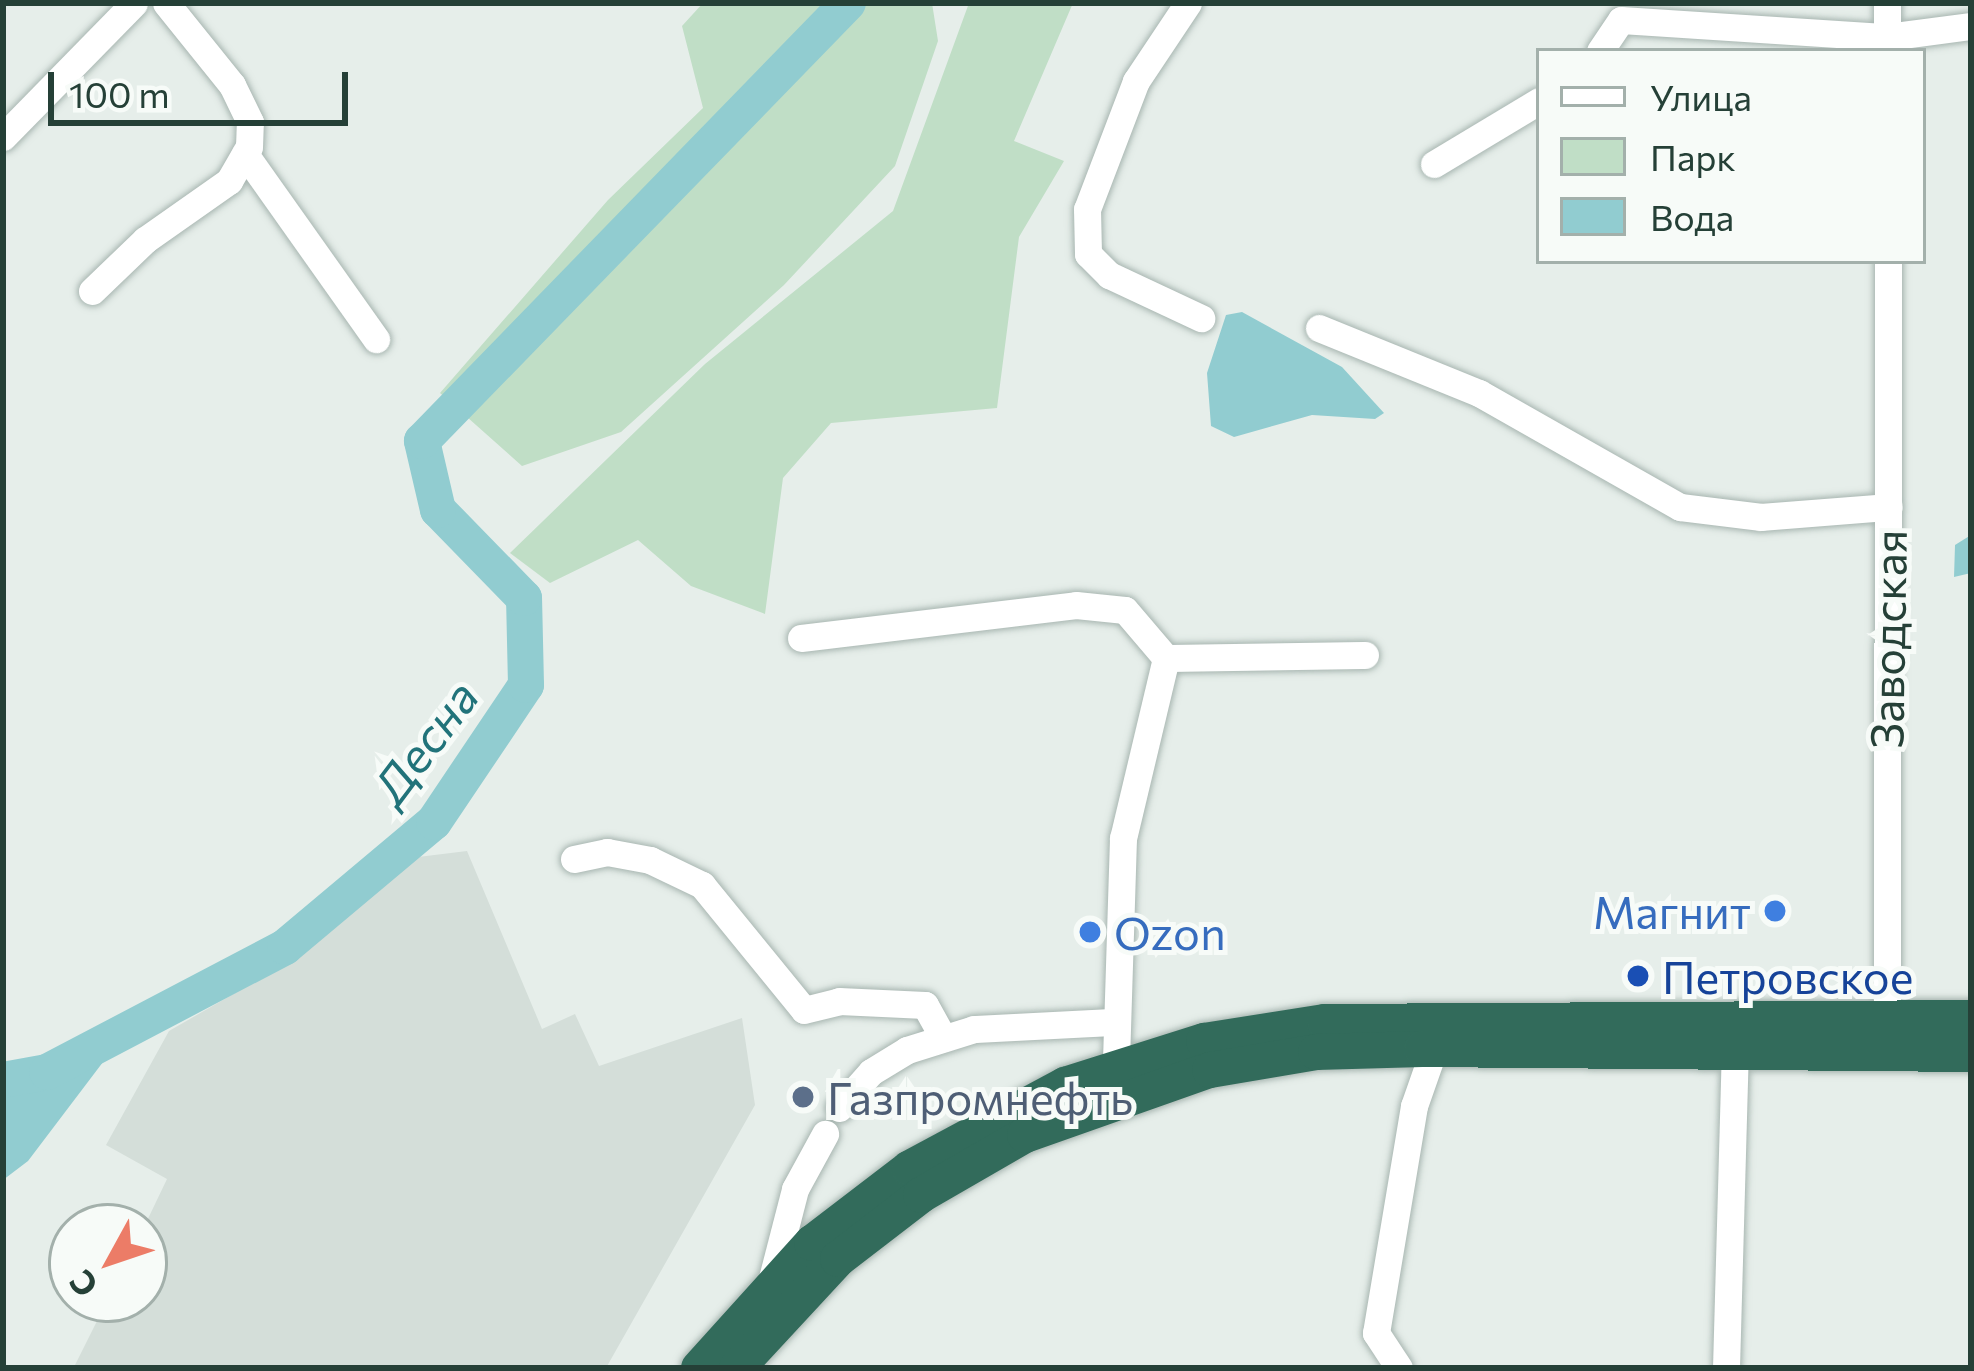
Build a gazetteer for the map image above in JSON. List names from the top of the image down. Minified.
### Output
{"streets":{"street":["Заводская"]},"water":["Десна"],"places":["Магнит","Ozon","Петровское","Газпромнефть"],"legend":["Улица","Парк","Вода"],"scale_bar":"100 m","north":"bottom left"}
